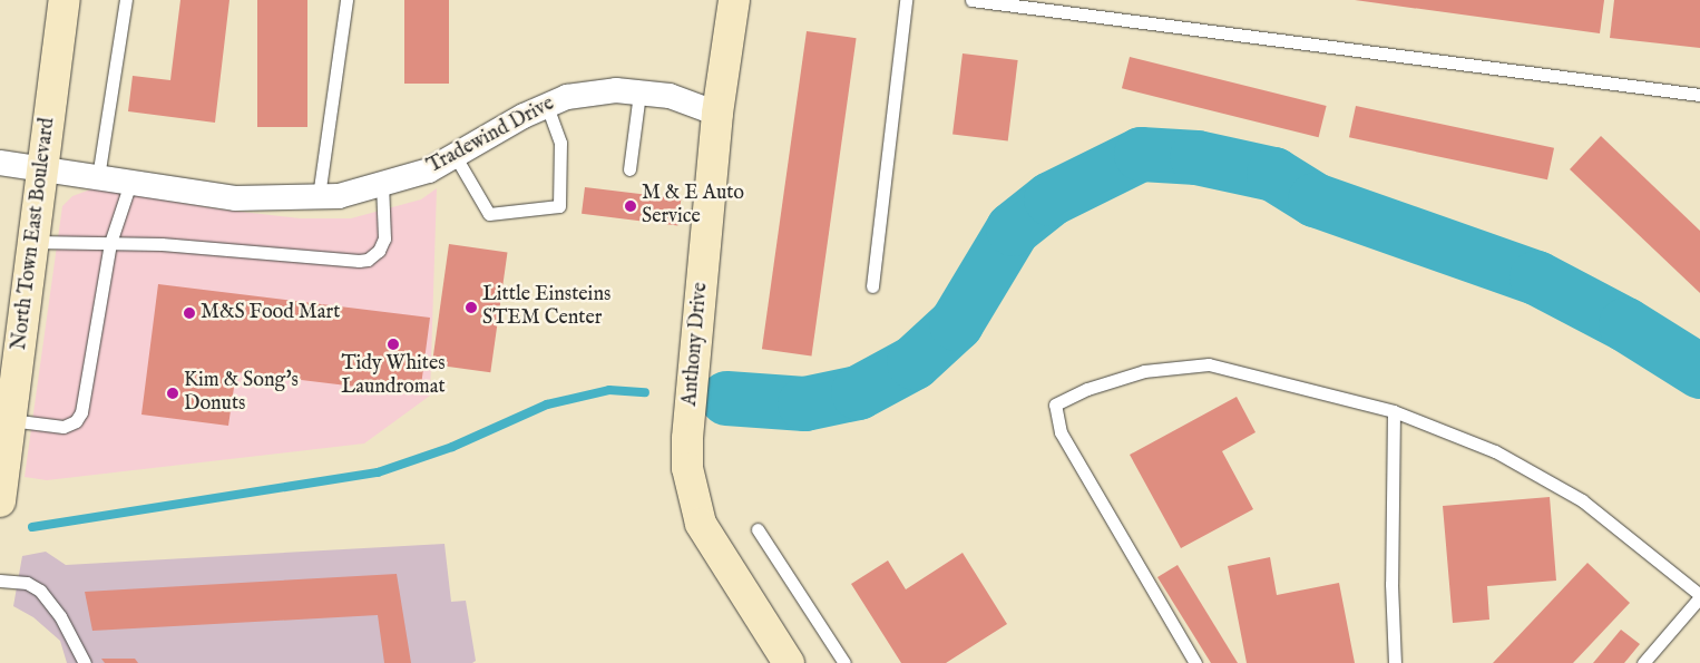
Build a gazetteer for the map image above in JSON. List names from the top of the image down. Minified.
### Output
{"streets":{"street":["Tradewind Drive","North Town East Boulevard","Anthony Drive"]},"crossings":[["Tradewind Drive","North Town East Boulevard"],["Tradewind Drive","Anthony Drive"]],"places":["M & E Auto Service","Little Einsteins STEM Center","M&S Food Mart","Tidy Whites Laundromat","Kim & Song's Donuts"]}
